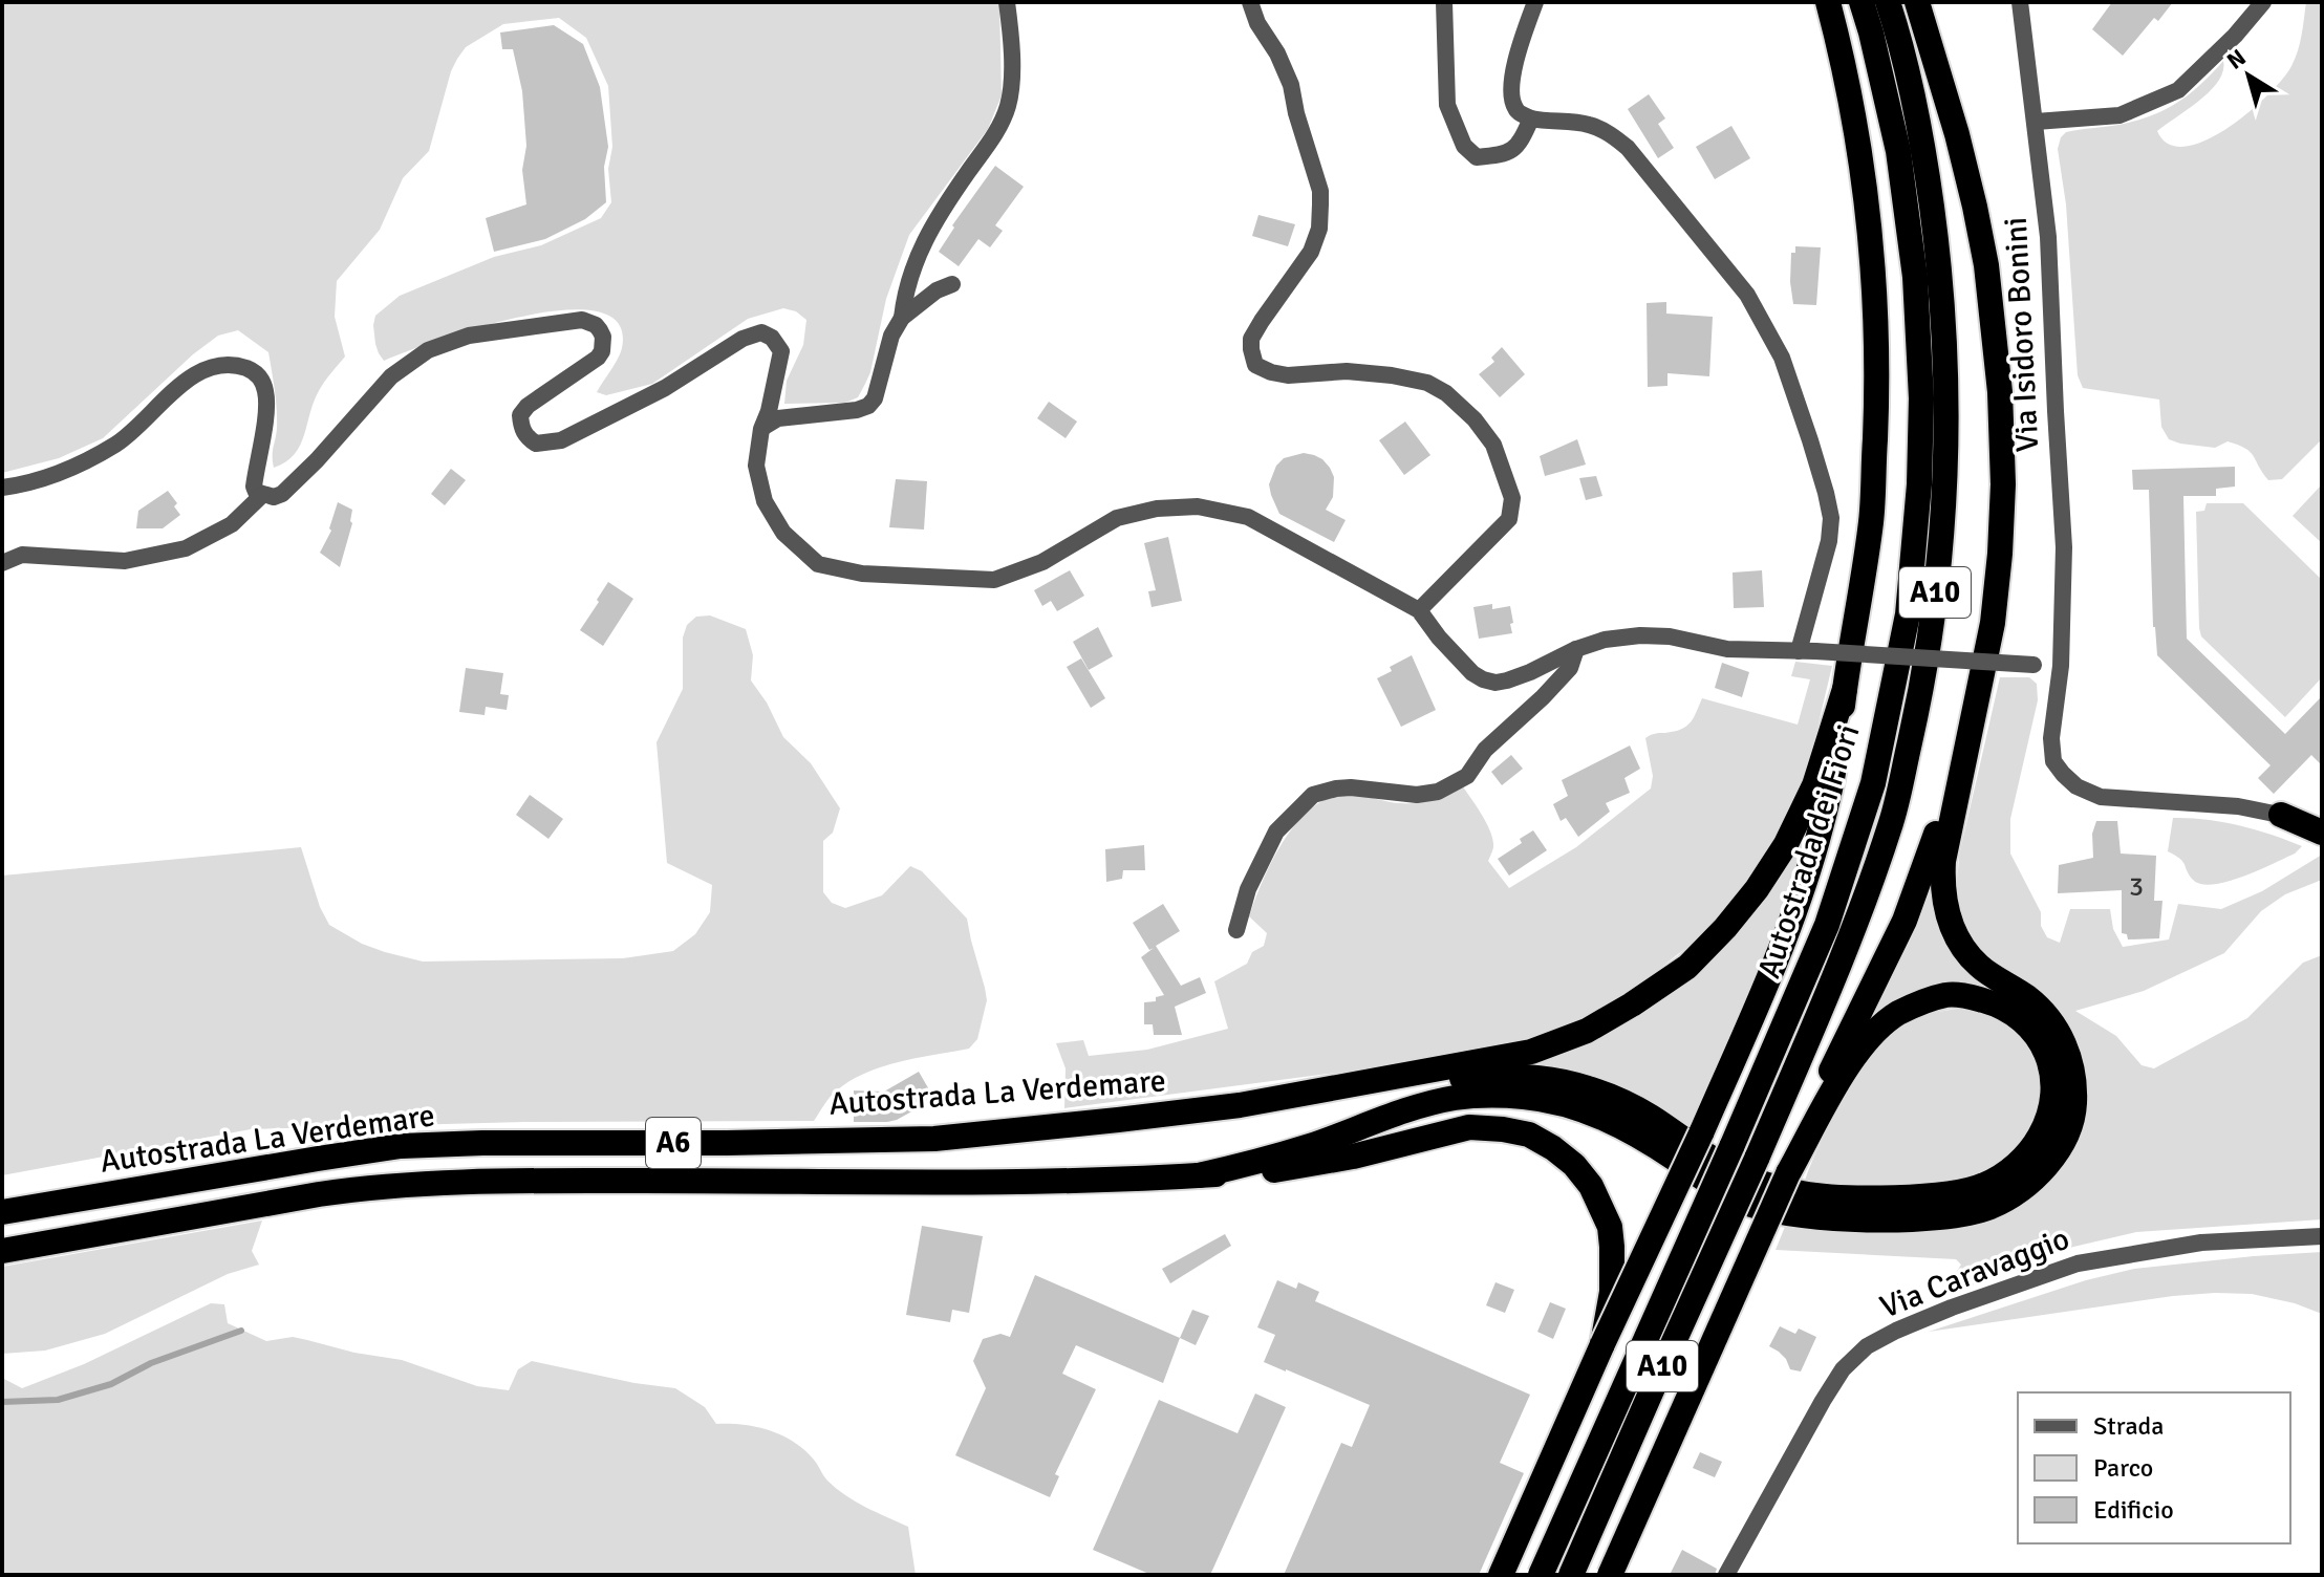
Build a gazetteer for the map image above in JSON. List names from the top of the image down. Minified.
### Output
{"streets":{"highway":["A10","Autostrada dei Fiori","Autostrada La Verdemare","A6"],"street":["Via Isidoro Bonini","Via Caravaggio"]},"house_numbers":["3"],"legend":["Strada","Parco","Edificio"],"north":"top left"}
